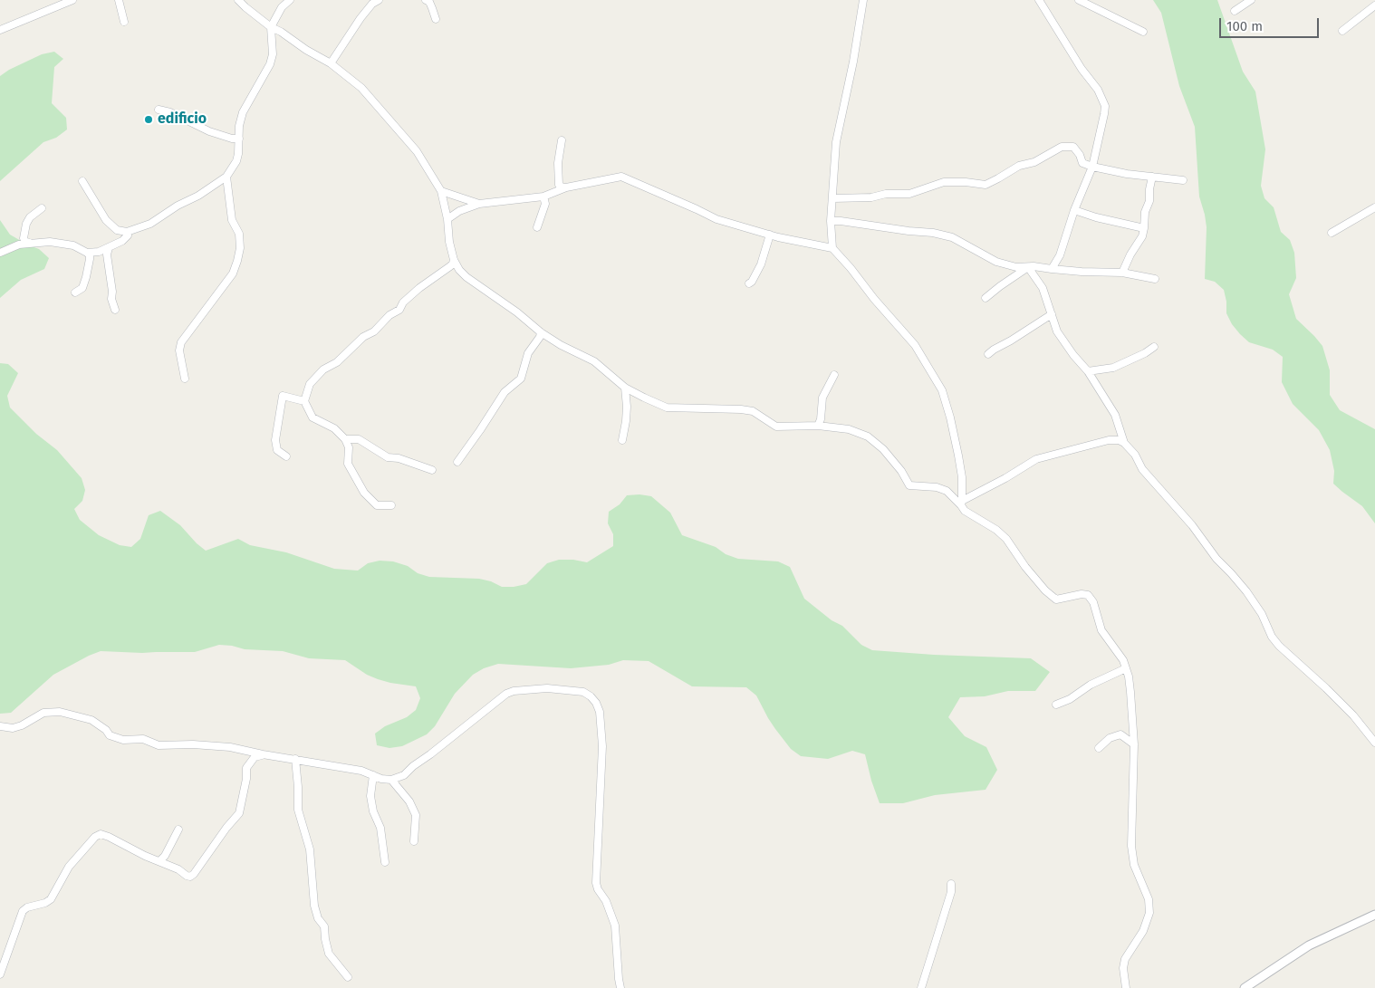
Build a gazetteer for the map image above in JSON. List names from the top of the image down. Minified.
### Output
{"places":["edificio"],"scale_bar":"100 m"}
